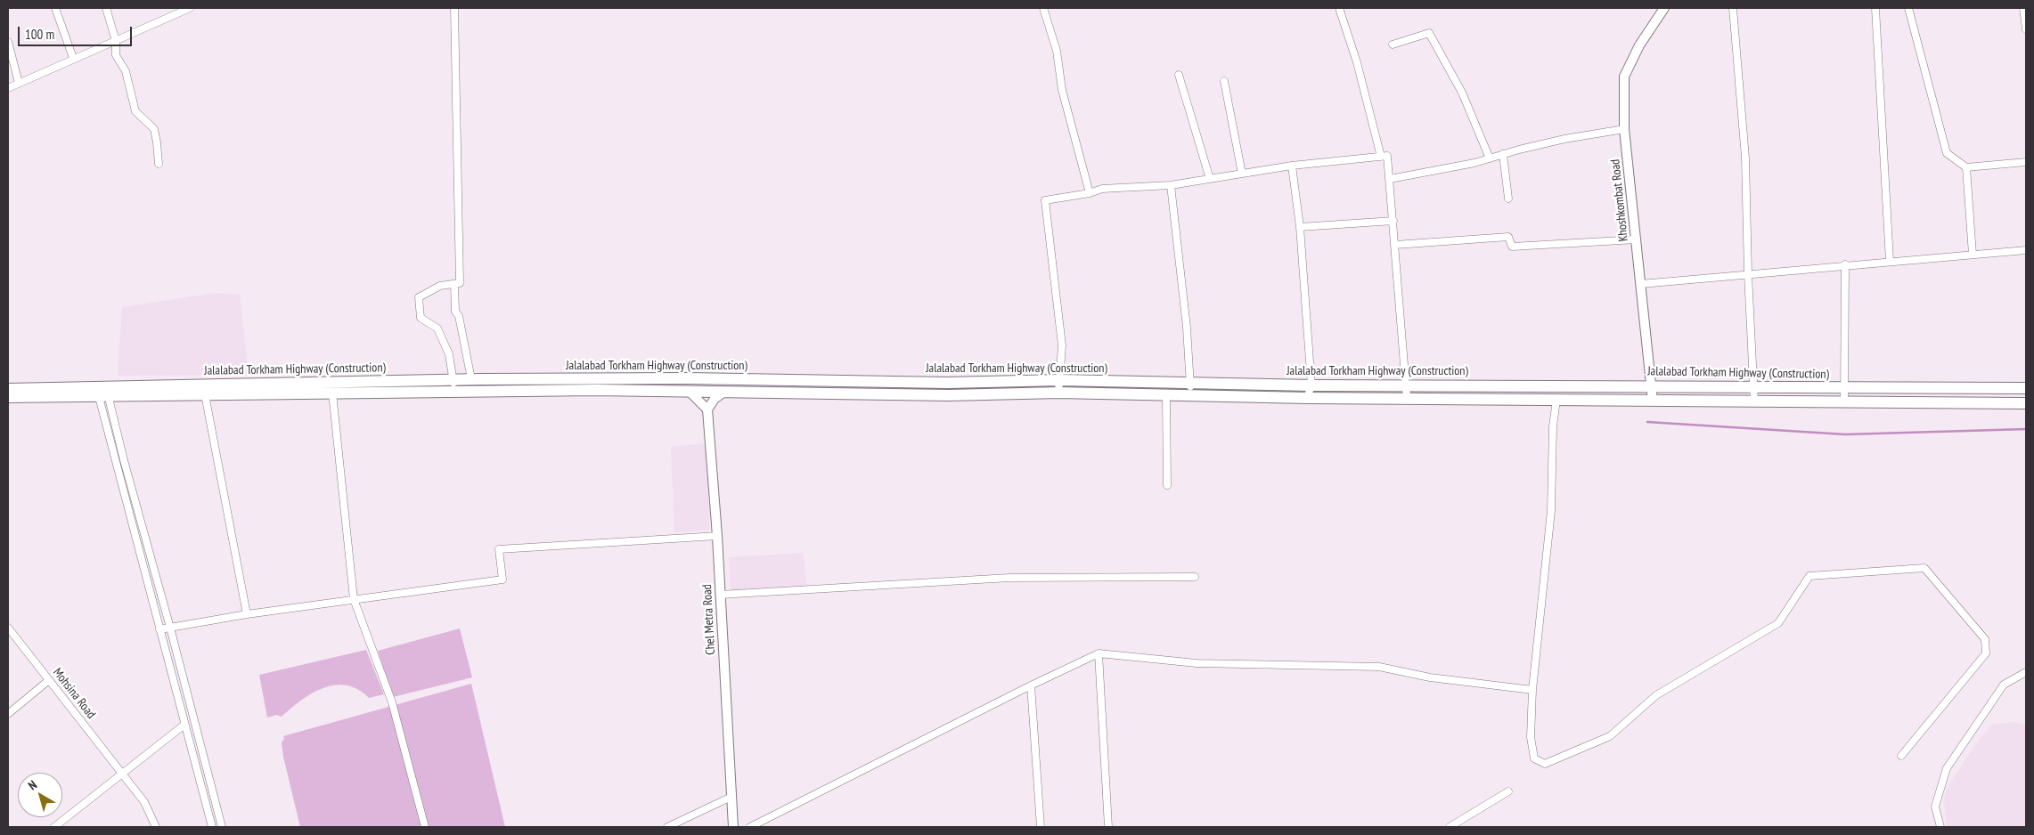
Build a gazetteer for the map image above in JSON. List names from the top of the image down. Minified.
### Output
{"streets":{"highway":["Jalalabad Torkham Highway (Construction)"],"street":["Khoshkombat Road","Chel Metra Road","Mohsina Road"]},"crossings":[["Khoshkombat Road","Jalalabad Torkham Highway (Construction)"]],"scale_bar":"100 m","north":"top left"}
